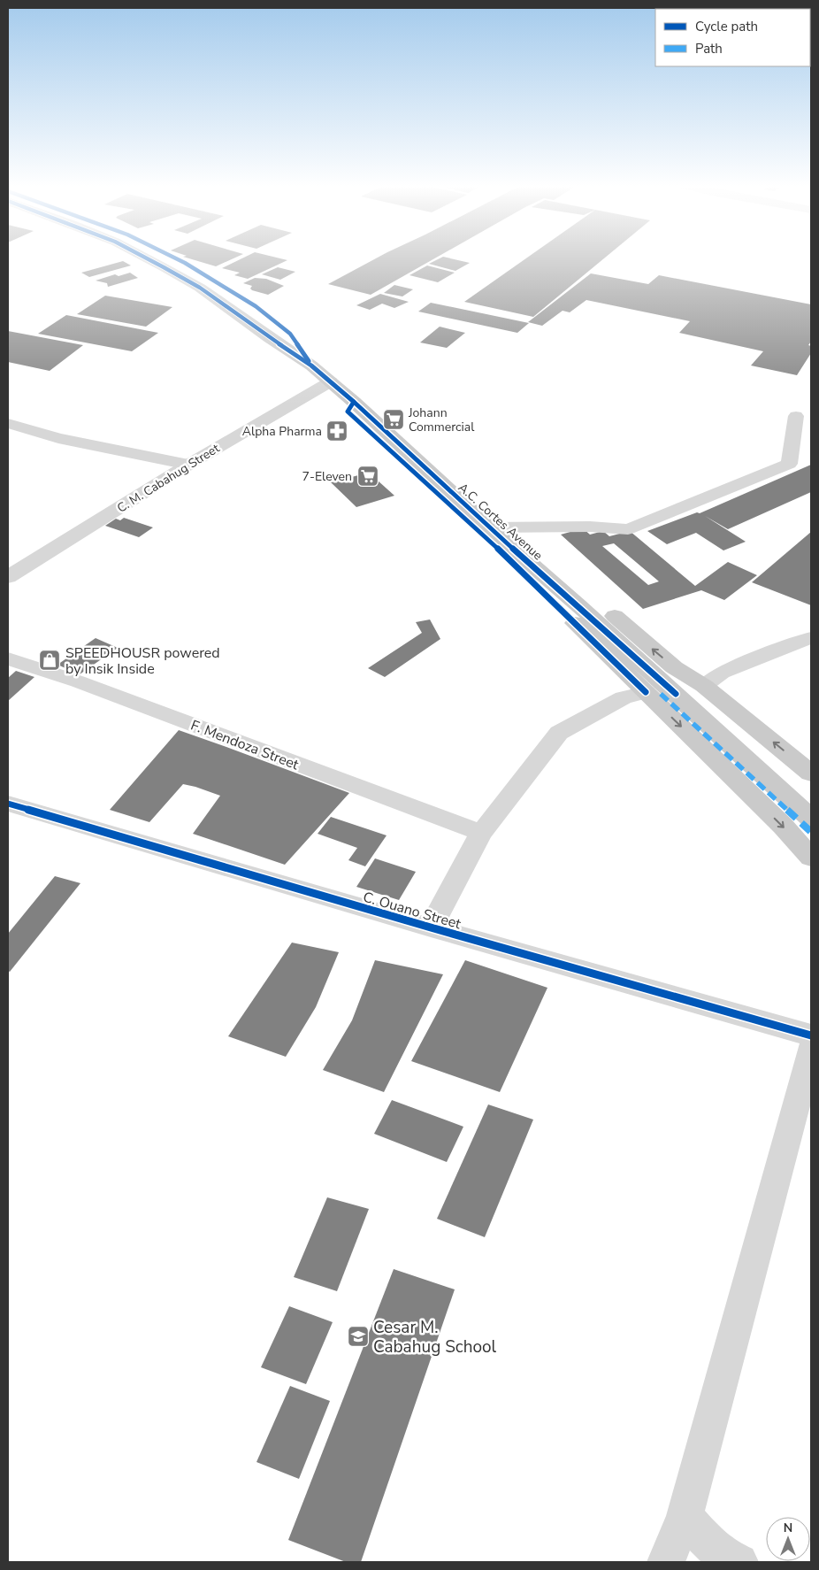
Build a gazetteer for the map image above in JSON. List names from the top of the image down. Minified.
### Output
{"streets":{"main road":["A.C. Cortes Avenue"],"street":["C. M. Cabahug Street","F. Mendoza Street","C. Ouano Street"]},"crossings":[["C. M. Cabahug Street","A.C. Cortes Avenue"]],"places":{"supermarket":["Johann Commercial","7-Eleven"],"pharmacy":["Alpha Pharma"],"shop":["SPEEDHOUSR powered by Insik Inside"],"school or university":["Cesar M. Cabahug School"]},"legend":["Cycle path","Path"],"north":"top"}
